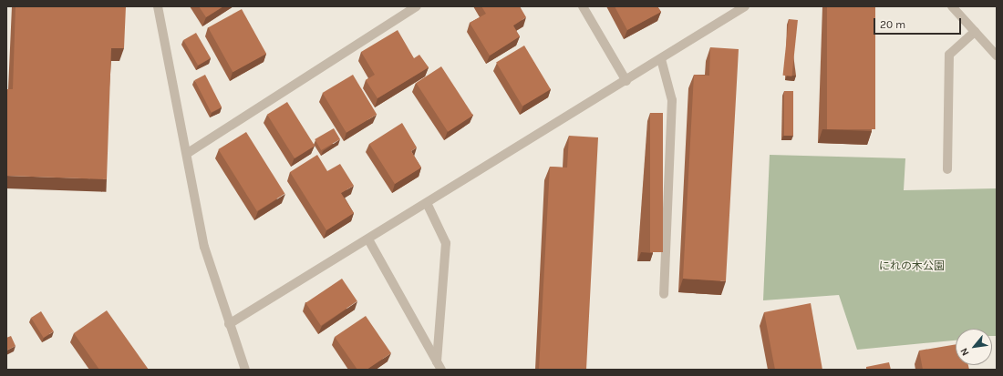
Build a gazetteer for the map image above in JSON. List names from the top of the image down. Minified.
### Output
{"parks":["にれの木公園"],"scale_bar":"20 m","north":"bottom left"}
